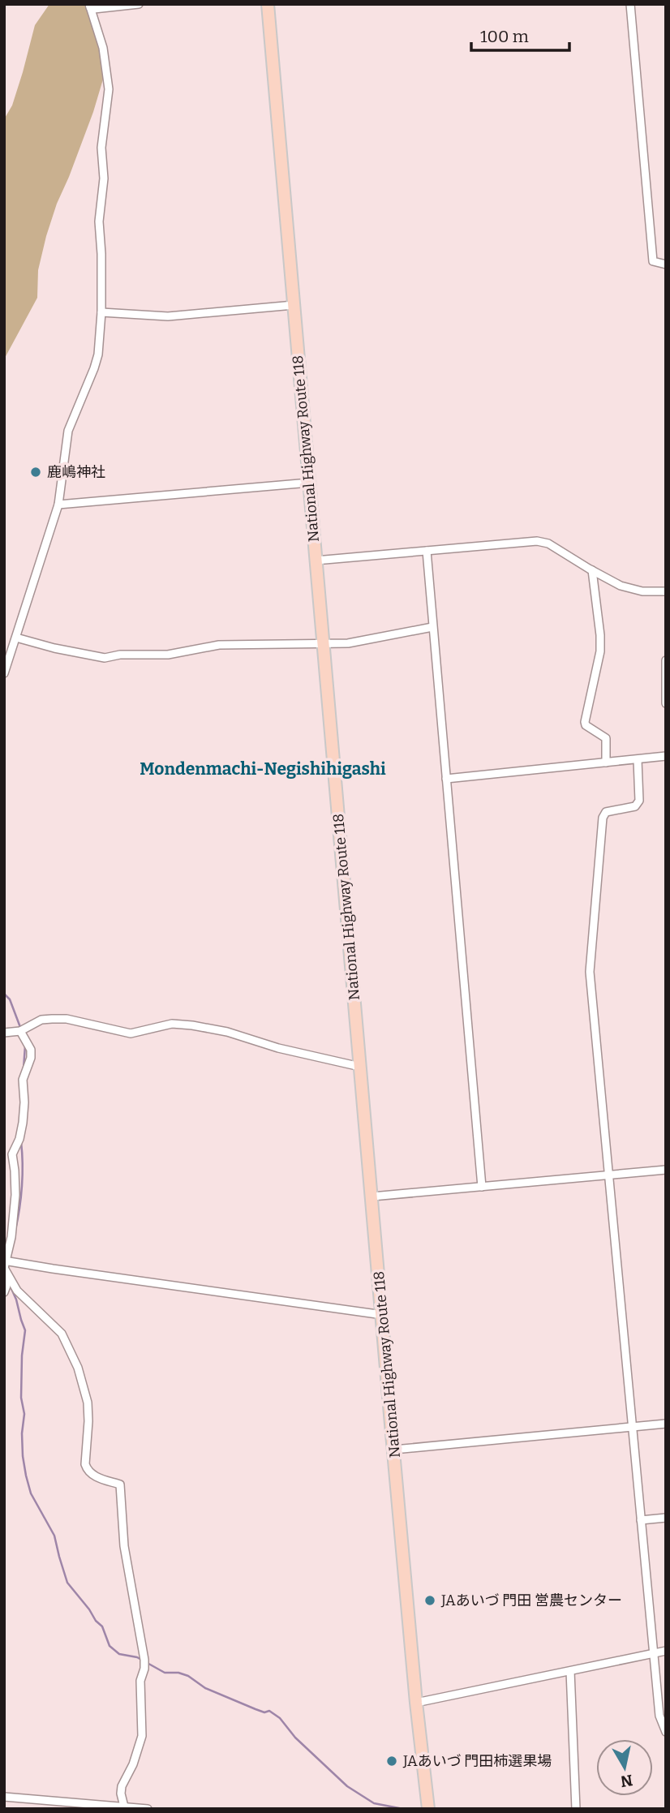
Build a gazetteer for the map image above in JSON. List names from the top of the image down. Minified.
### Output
{"streets":{"highway":["National Highway Route 118"]},"districts":["Mondenmachi-Negishihigashi"],"places":["鹿嶋神社","JAあいづ 門田 営農センター","JAあいづ 門田柿選果場"],"scale_bar":"100 m","north":"bottom"}
